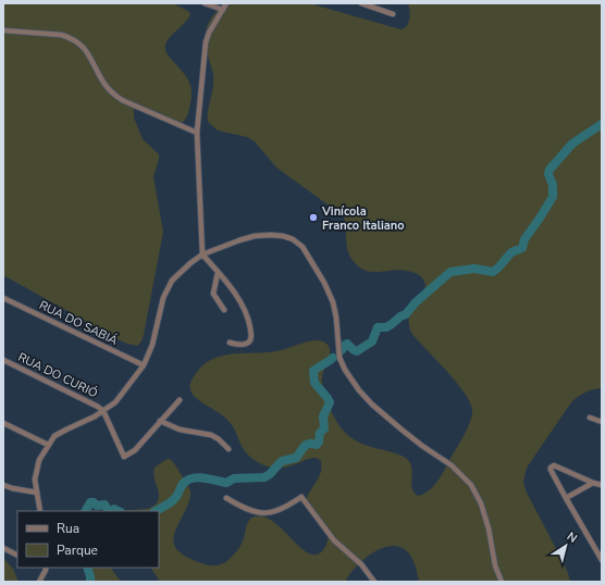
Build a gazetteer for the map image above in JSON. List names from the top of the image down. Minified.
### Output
{"streets":{"street":["RUA DO SABIÁ","RUA DO CURIÓ"]},"places":["Vinícola Franco Italiano"],"legend":["Rua","Parque"],"north":"top right"}
